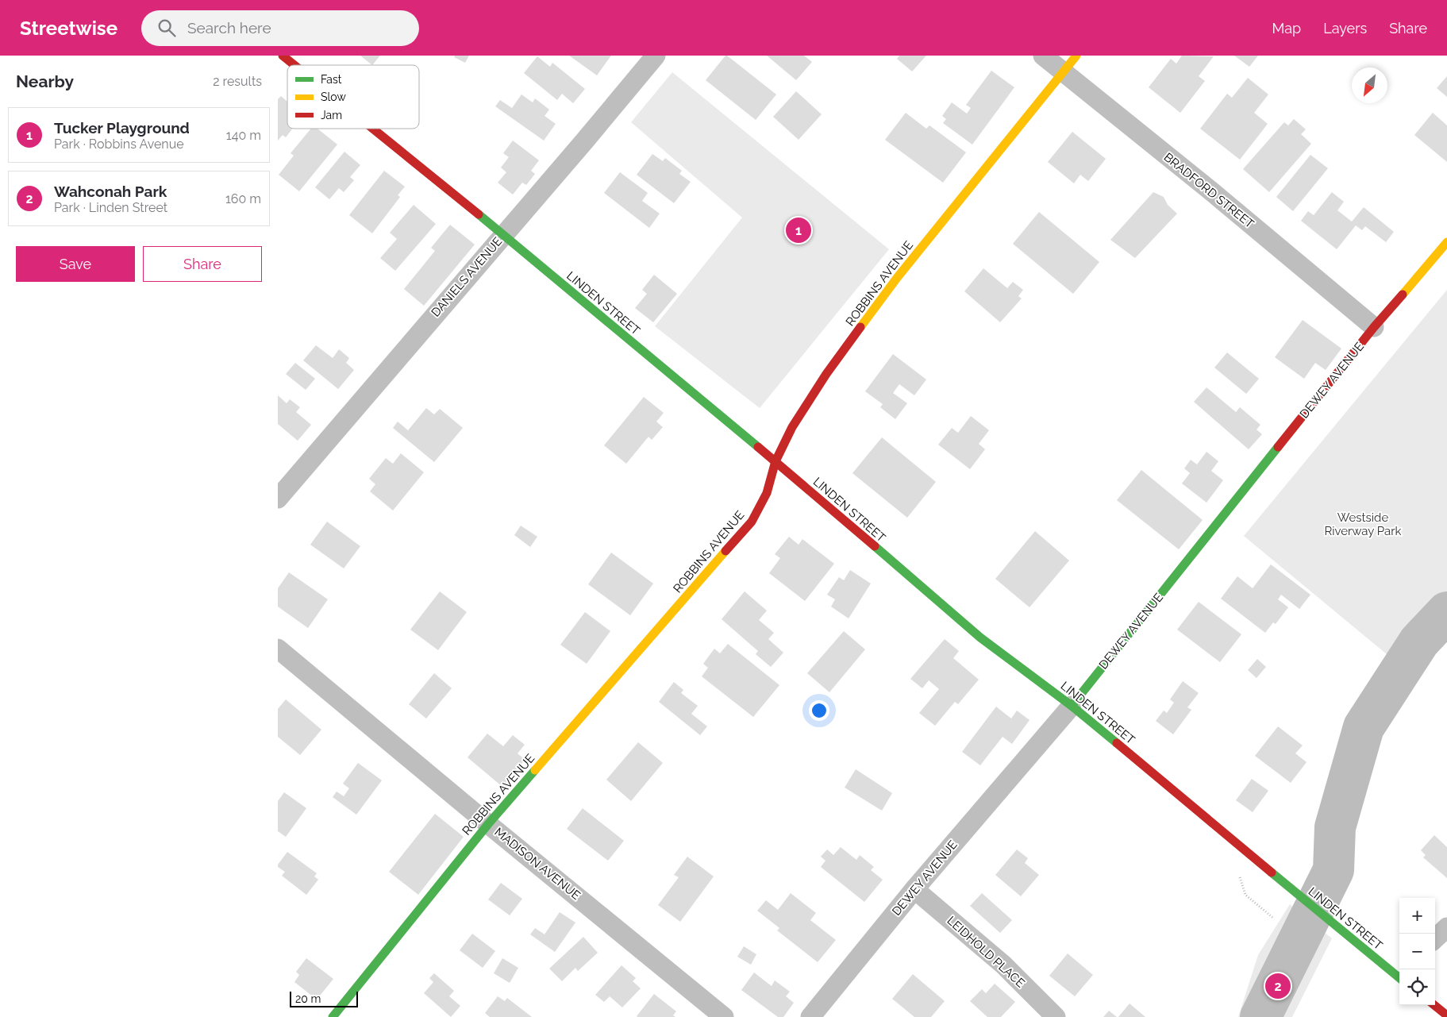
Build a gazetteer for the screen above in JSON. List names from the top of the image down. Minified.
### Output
{"streets":{"street":["BRADFORD STREET","DANIELS AVENUE","ROBBINS AVENUE","LINDEN STREET","DEWEY AVENUE","MADISON AVENUE","LEIDHOLD PLACE"]},"crossings":[["BRADFORD STREET","ROBBINS AVENUE"],["BRADFORD STREET","DEWEY AVENUE"],["DANIELS AVENUE","LINDEN STREET"],["ROBBINS AVENUE","LINDEN STREET"],["ROBBINS AVENUE","MADISON AVENUE"],["LINDEN STREET","DEWEY AVENUE"],["DEWEY AVENUE","LEIDHOLD PLACE"]],"parks":["Westside Riverway Park"],"legend":["Fast","Slow","Jam"],"scale_bar":"20 m","north":"bottom left","page":{"header":"Streetwise","search":"Search here","nav":["Map","Layers","Share"],"heading":["Nearby","2 results"],"list":[{"mark":"1","name":"Tucker Playground","note":"Park · Robbins Avenue","value":"140 m"},{"mark":"2","name":"Wahconah Park","note":"Park · Linden Street","value":"160 m"}],"pins":["1","2"],"buttons":["Save","Share"],"map_buttons":["+","−"],"scale":"20 m"}}
